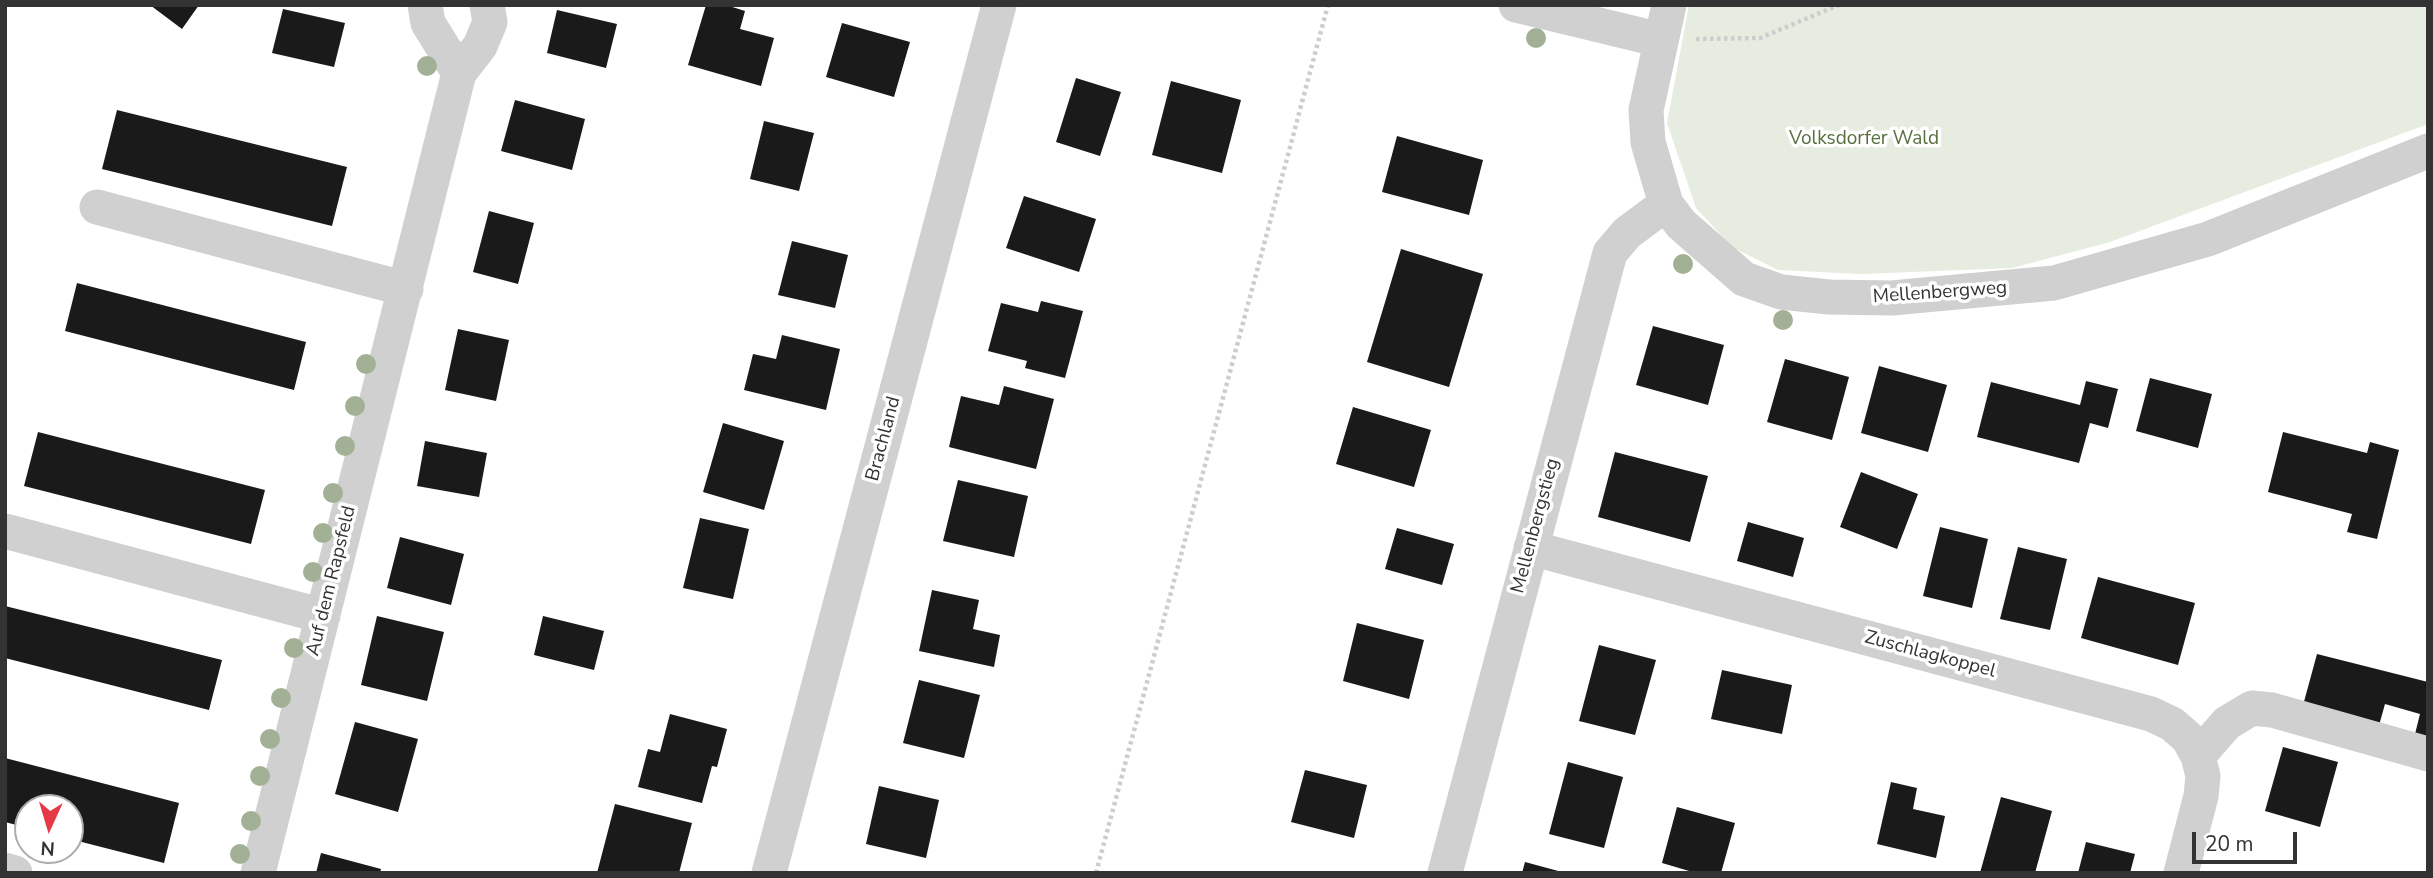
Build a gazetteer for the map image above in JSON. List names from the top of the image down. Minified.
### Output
{"streets":{"street":["Mellenbergweg","Brachland","Mellenbergstieg","Auf dem Rapsfeld","Zuschlagkoppel"]},"crossings":[["Mellenbergweg","Mellenbergstieg"],["Mellenbergstieg","Zuschlagkoppel"]],"parks":["Volksdorfer Wald"],"scale_bar":"20 m","north":"bottom"}
